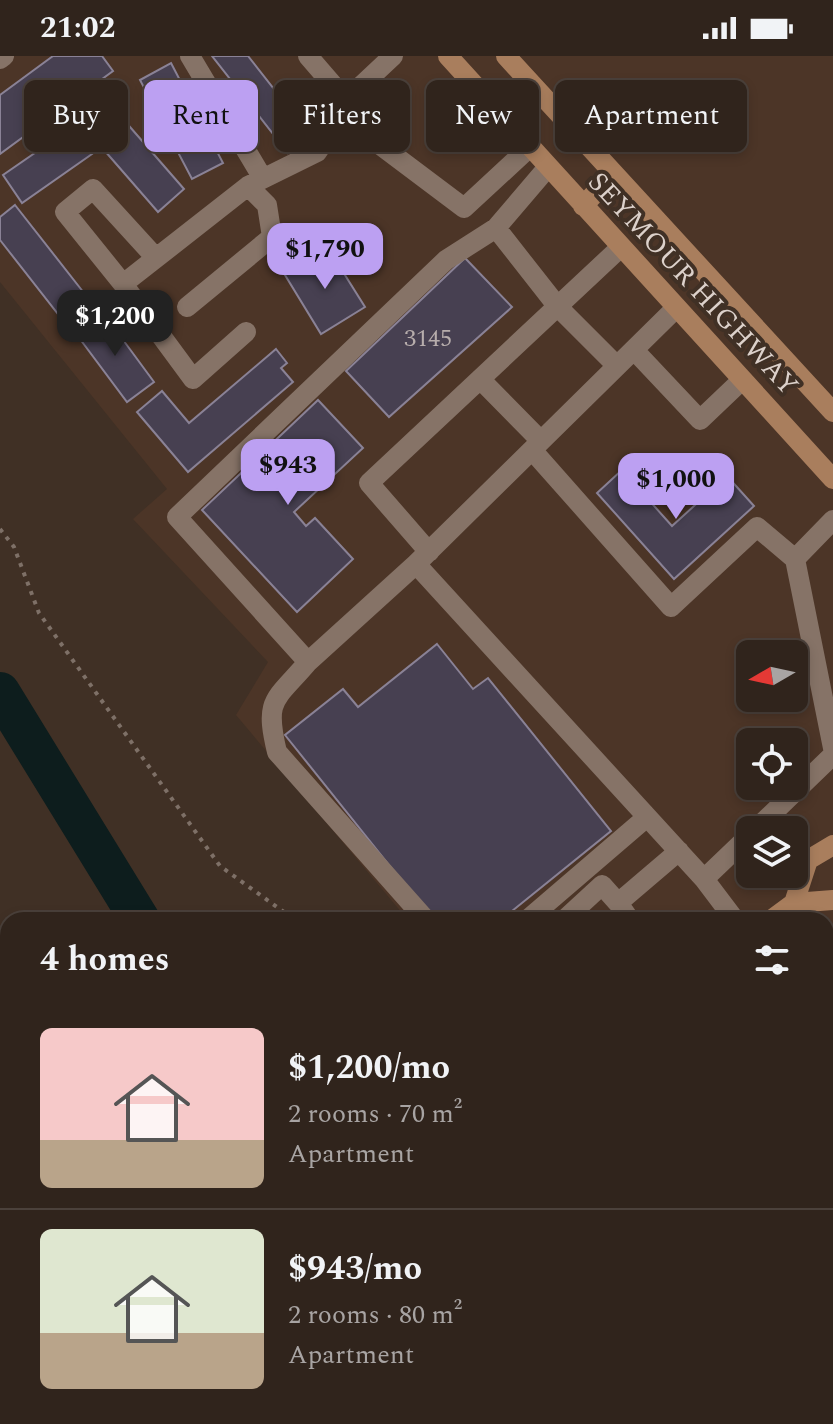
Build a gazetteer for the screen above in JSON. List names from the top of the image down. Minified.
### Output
{"streets":{"main road":["SEYMOUR HIGHWAY"]},"house_numbers":["3145"],"north":"left","page":{"status":"21:02","chip":["Buy","Rent","Filters","New","Apartment"],"price":["$1,790","$1,200","$943","$1,000"],"heading":"4 homes","list":[{"name":"$1,200/mo","note":"2 rooms · 70 m² · Apartment"},{"name":"$943/mo","note":"2 rooms · 80 m² · Apartment"}]}}
